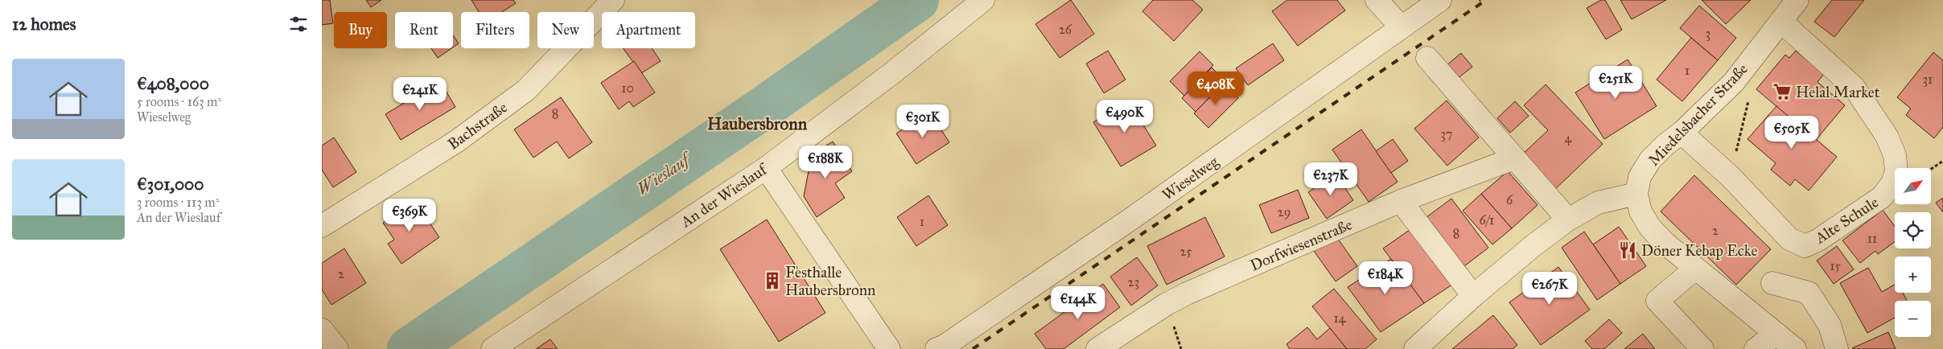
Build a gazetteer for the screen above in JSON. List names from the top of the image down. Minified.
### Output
{"streets":{"street":["Miedelsbacher Straße","Bachstraße","Wieselweg","An der Wieslauf","Alte Schule","Dorfwiesenstraße"]},"crossings":[["Miedelsbacher Straße","Alte Schule"]],"districts":["Haubersbronn"],"water":["Wieslauf"],"places":{"supermarket":["Helal Market"],"restaurant":["Döner Kebap Ecke"],"building":["Festhalle Haubersbronn"]},"house_numbers":["26","3","1","31","10","8","37","4","6","29","6/1","1","2","8","11","25","15","2","23","14"],"north":"top right","page":{"heading":"12 homes","chip":["Buy","Rent","Filters","New","Apartment"],"list":[{"name":"€408,000","note":"5 rooms · 163 m² · Wieselweg"},{"name":"€301,000","note":"3 rooms · 113 m² · An der Wieslauf"}],"price":["€251K","€408K","€241K","€490K","€301K","€505K","€188K","€237K","€369K","€184K","€267K","€144K"],"map_buttons":["+","−"]}}
